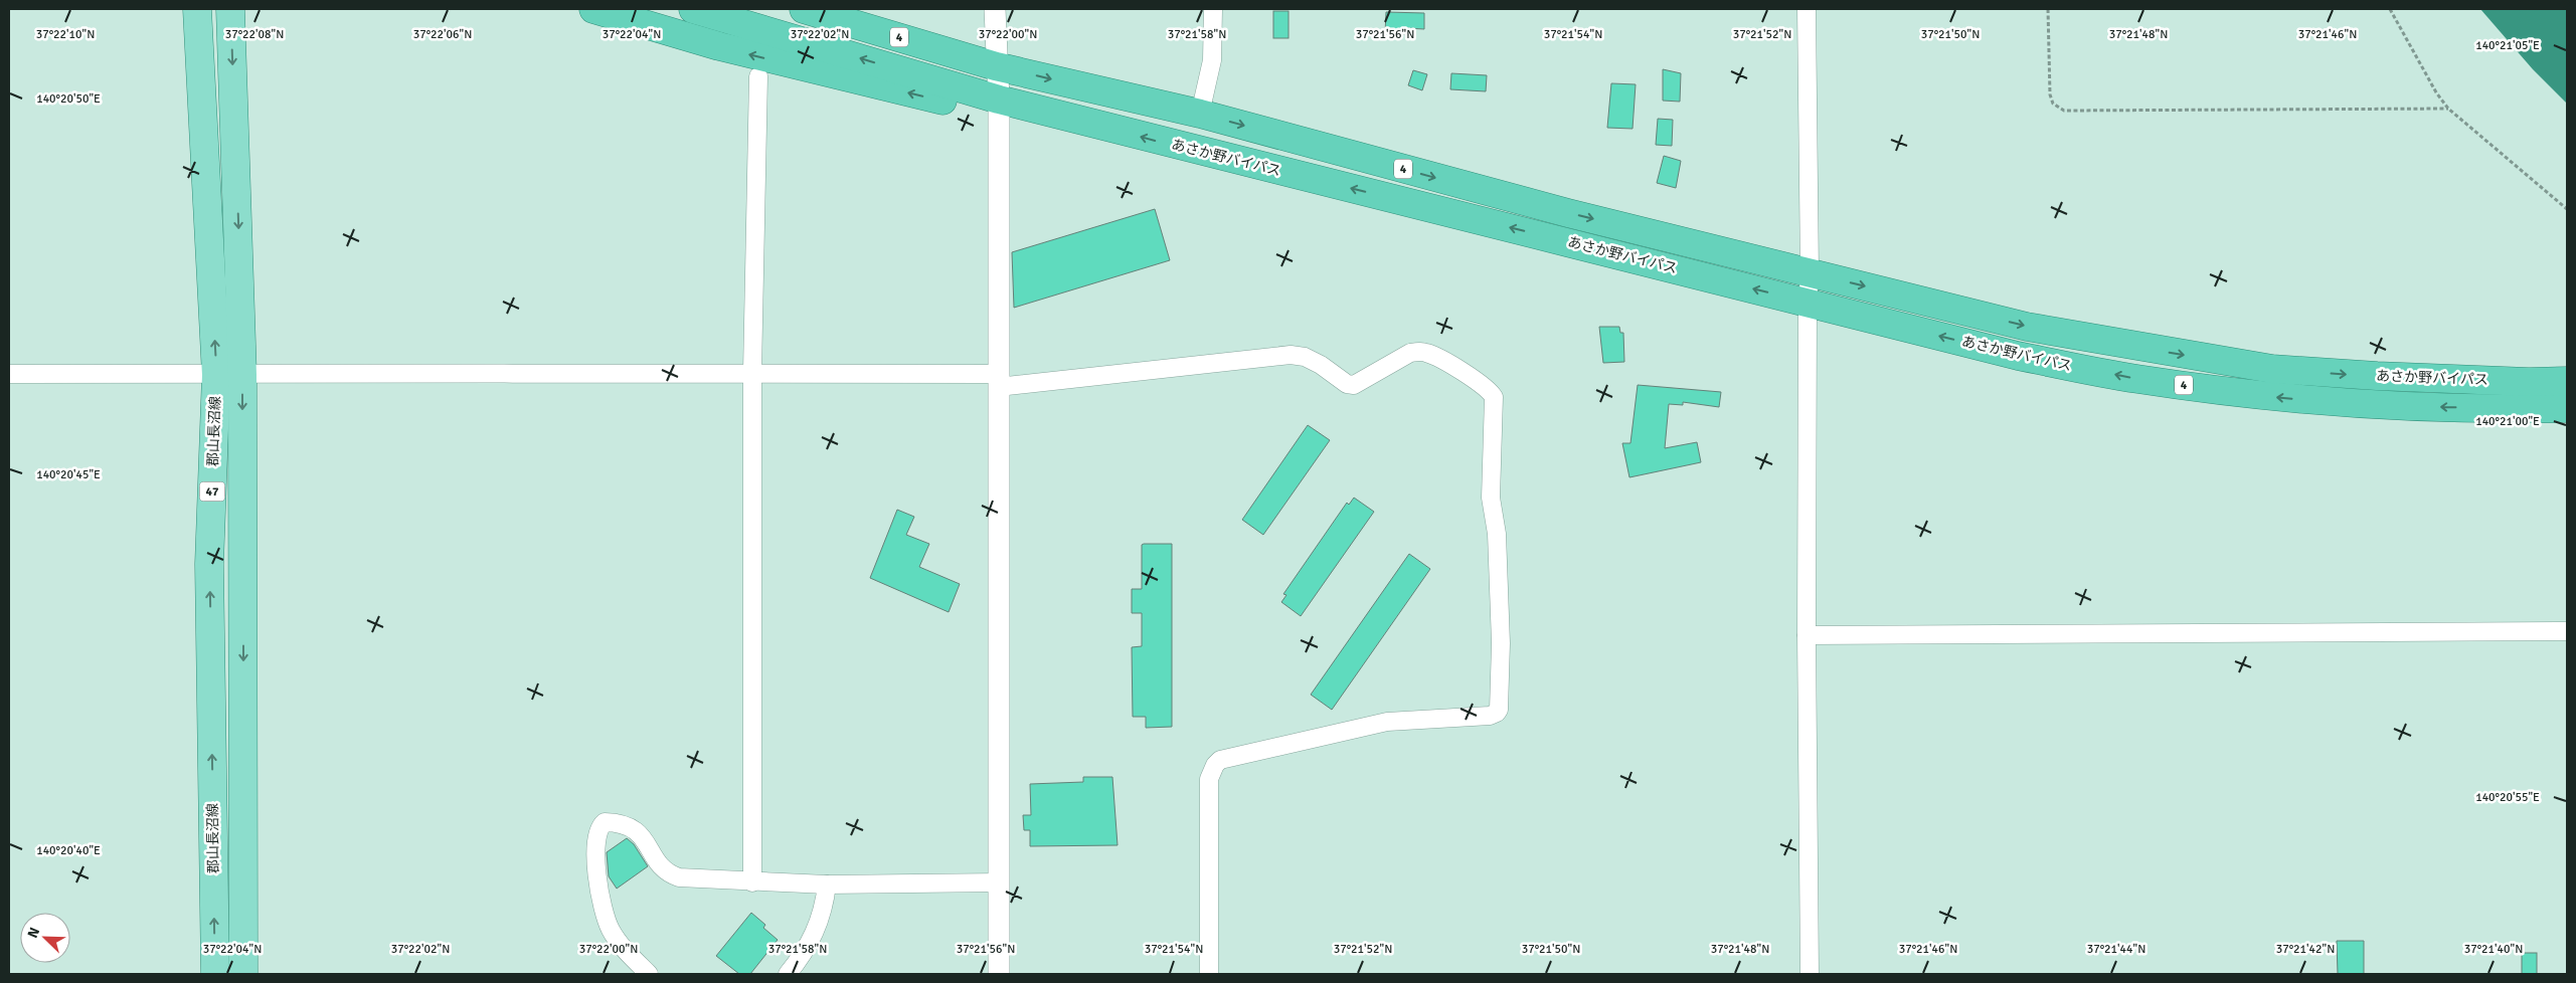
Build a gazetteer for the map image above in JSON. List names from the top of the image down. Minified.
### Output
{"streets":{"highway":["4","あさか野バイパス"],"main road":["郡山長沼線","47"]},"crossings":[["4","あさか野バイパス"]],"north":"top left","coordinates":["37°22'10\"N","37°22'08\"N","37°22'06\"N","37°22'04\"N","37°22'02\"N","37°22'00\"N","37°21'58\"N","37°21'56\"N","37°21'54\"N","37°21'52\"N","37°21'50\"N","37°21'48\"N","37°21'46\"N","140°21'05\"E","140°20'50\"E","140°21'00\"E","140°20'45\"E","140°20'55\"E","140°20'40\"E","37°21'44\"N","37°21'42\"N","37°21'40\"N"]}
